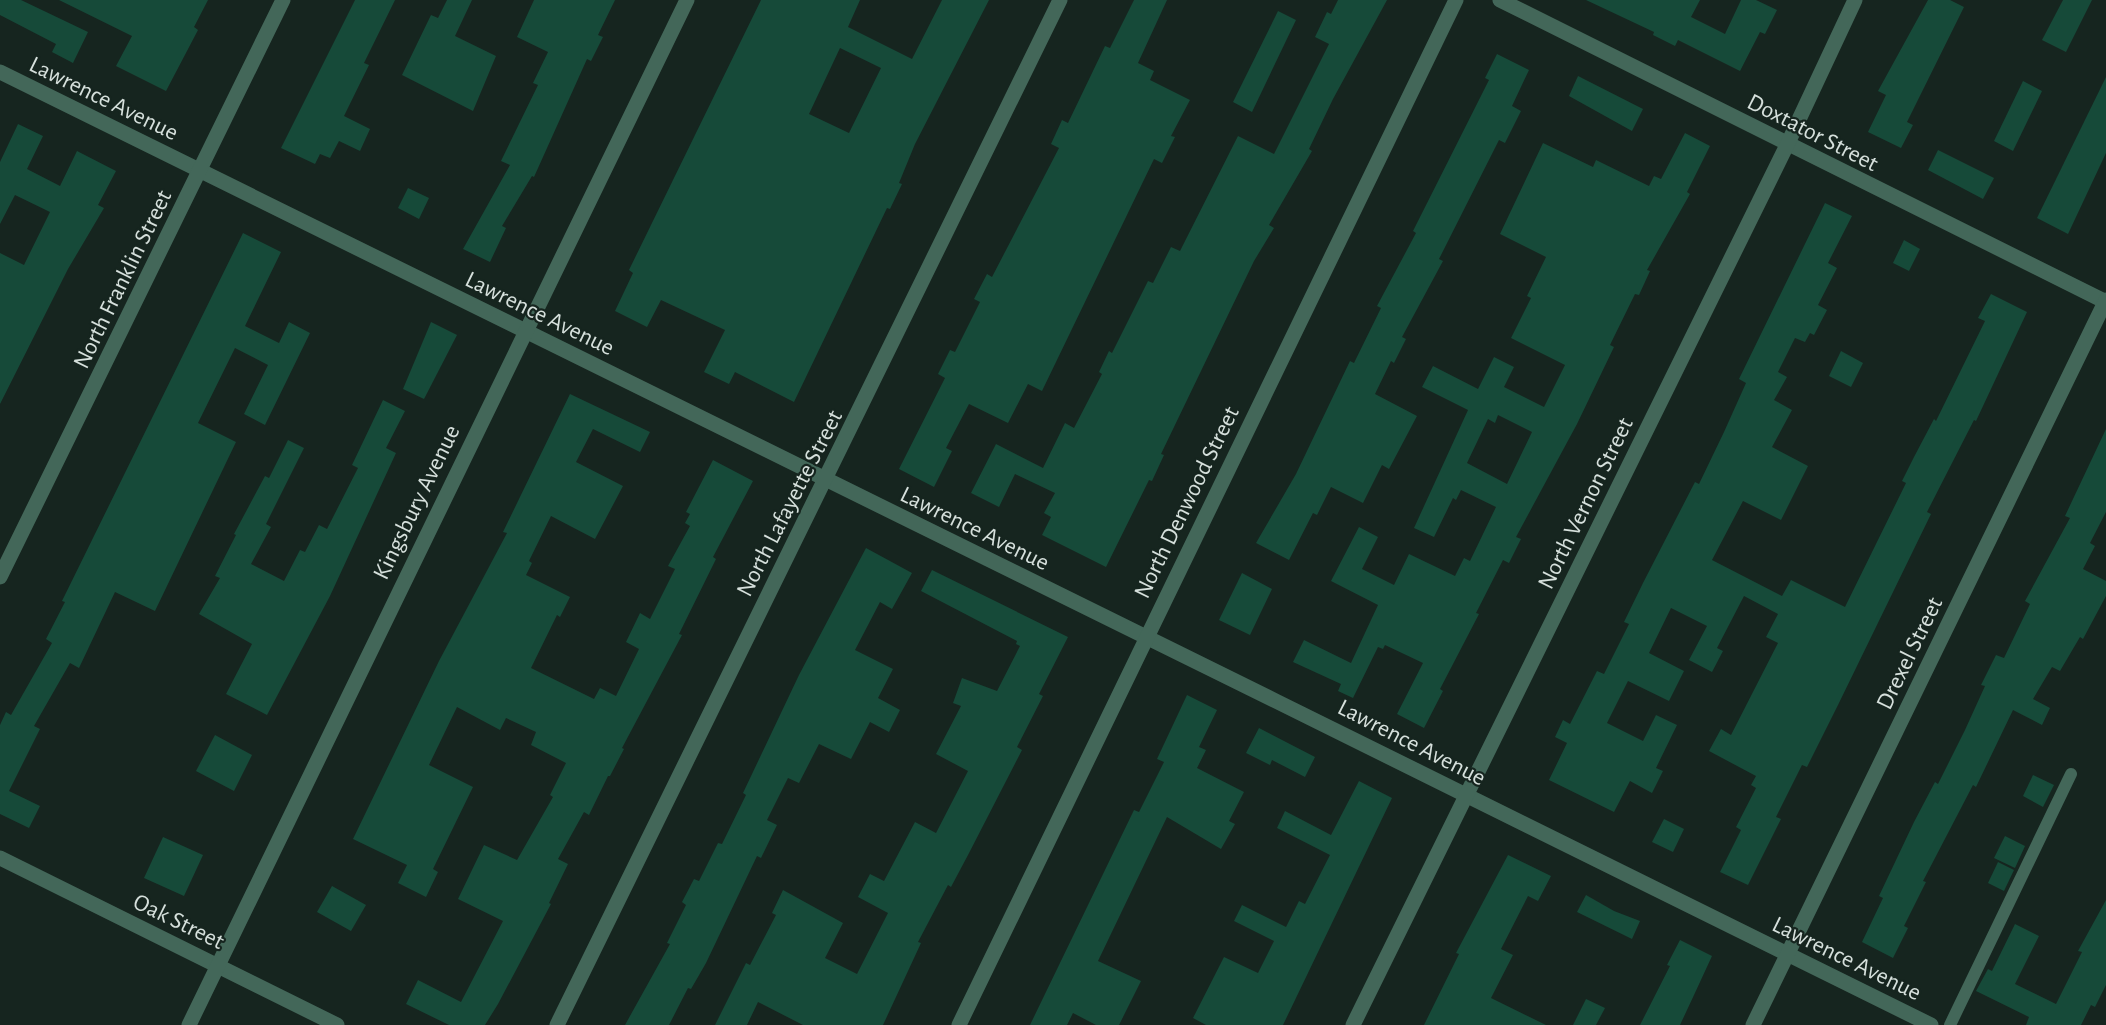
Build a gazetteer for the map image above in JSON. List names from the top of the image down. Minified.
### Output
{"streets":{"street":["Lawrence Avenue","Doxtator Street","North Franklin Street","Kingsbury Avenue","North Denwood Street","North Lafayette Street","North Vernon Street","Drexel Street","Oak Street"]},"crossings":[["Lawrence Avenue","North Franklin Street"],["Lawrence Avenue","Kingsbury Avenue"],["Lawrence Avenue","North Denwood Street"],["Lawrence Avenue","North Lafayette Street"],["Lawrence Avenue","North Vernon Street"],["Lawrence Avenue","Drexel Street"],["Doxtator Street","North Vernon Street"],["Doxtator Street","Drexel Street"],["Kingsbury Avenue","Oak Street"]]}
